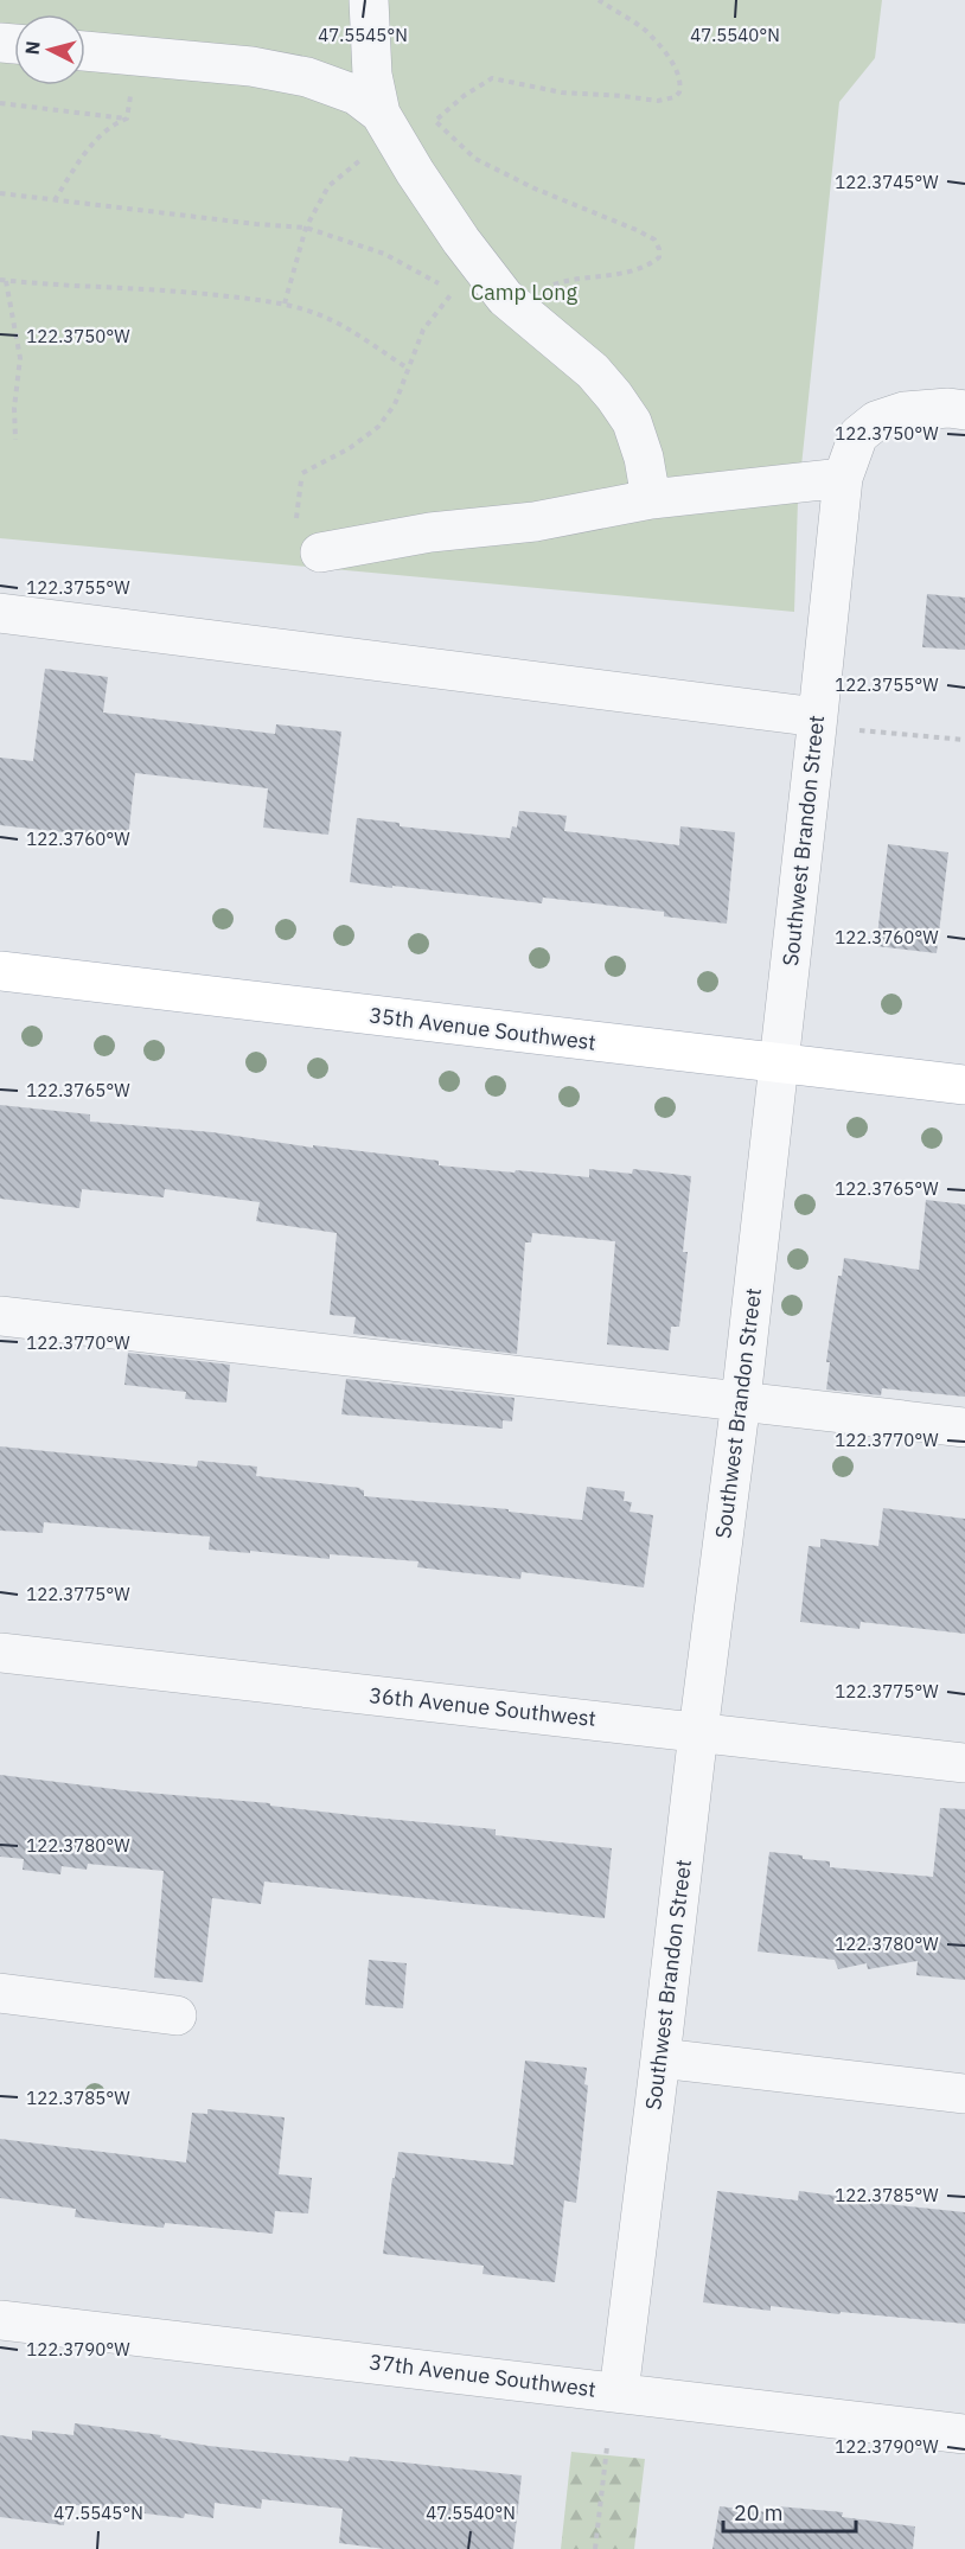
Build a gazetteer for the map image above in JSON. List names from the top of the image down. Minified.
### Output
{"streets":{"main road":["35th Avenue Southwest"],"street":["Southwest Brandon Street","36th Avenue Southwest","37th Avenue Southwest"]},"crossings":[["Southwest Brandon Street","35th Avenue Southwest"],["Southwest Brandon Street","36th Avenue Southwest"],["Southwest Brandon Street","37th Avenue Southwest"]],"parks":["Camp Long"],"scale_bar":"20 m","north":"left","coordinates":["47.5545°N","47.5540°N","122.3745°W","122.3750°W","122.3755°W","122.3760°W","122.3765°W","122.3770°W","122.3775°W","122.3780°W","122.3785°W","122.3790°W"]}
